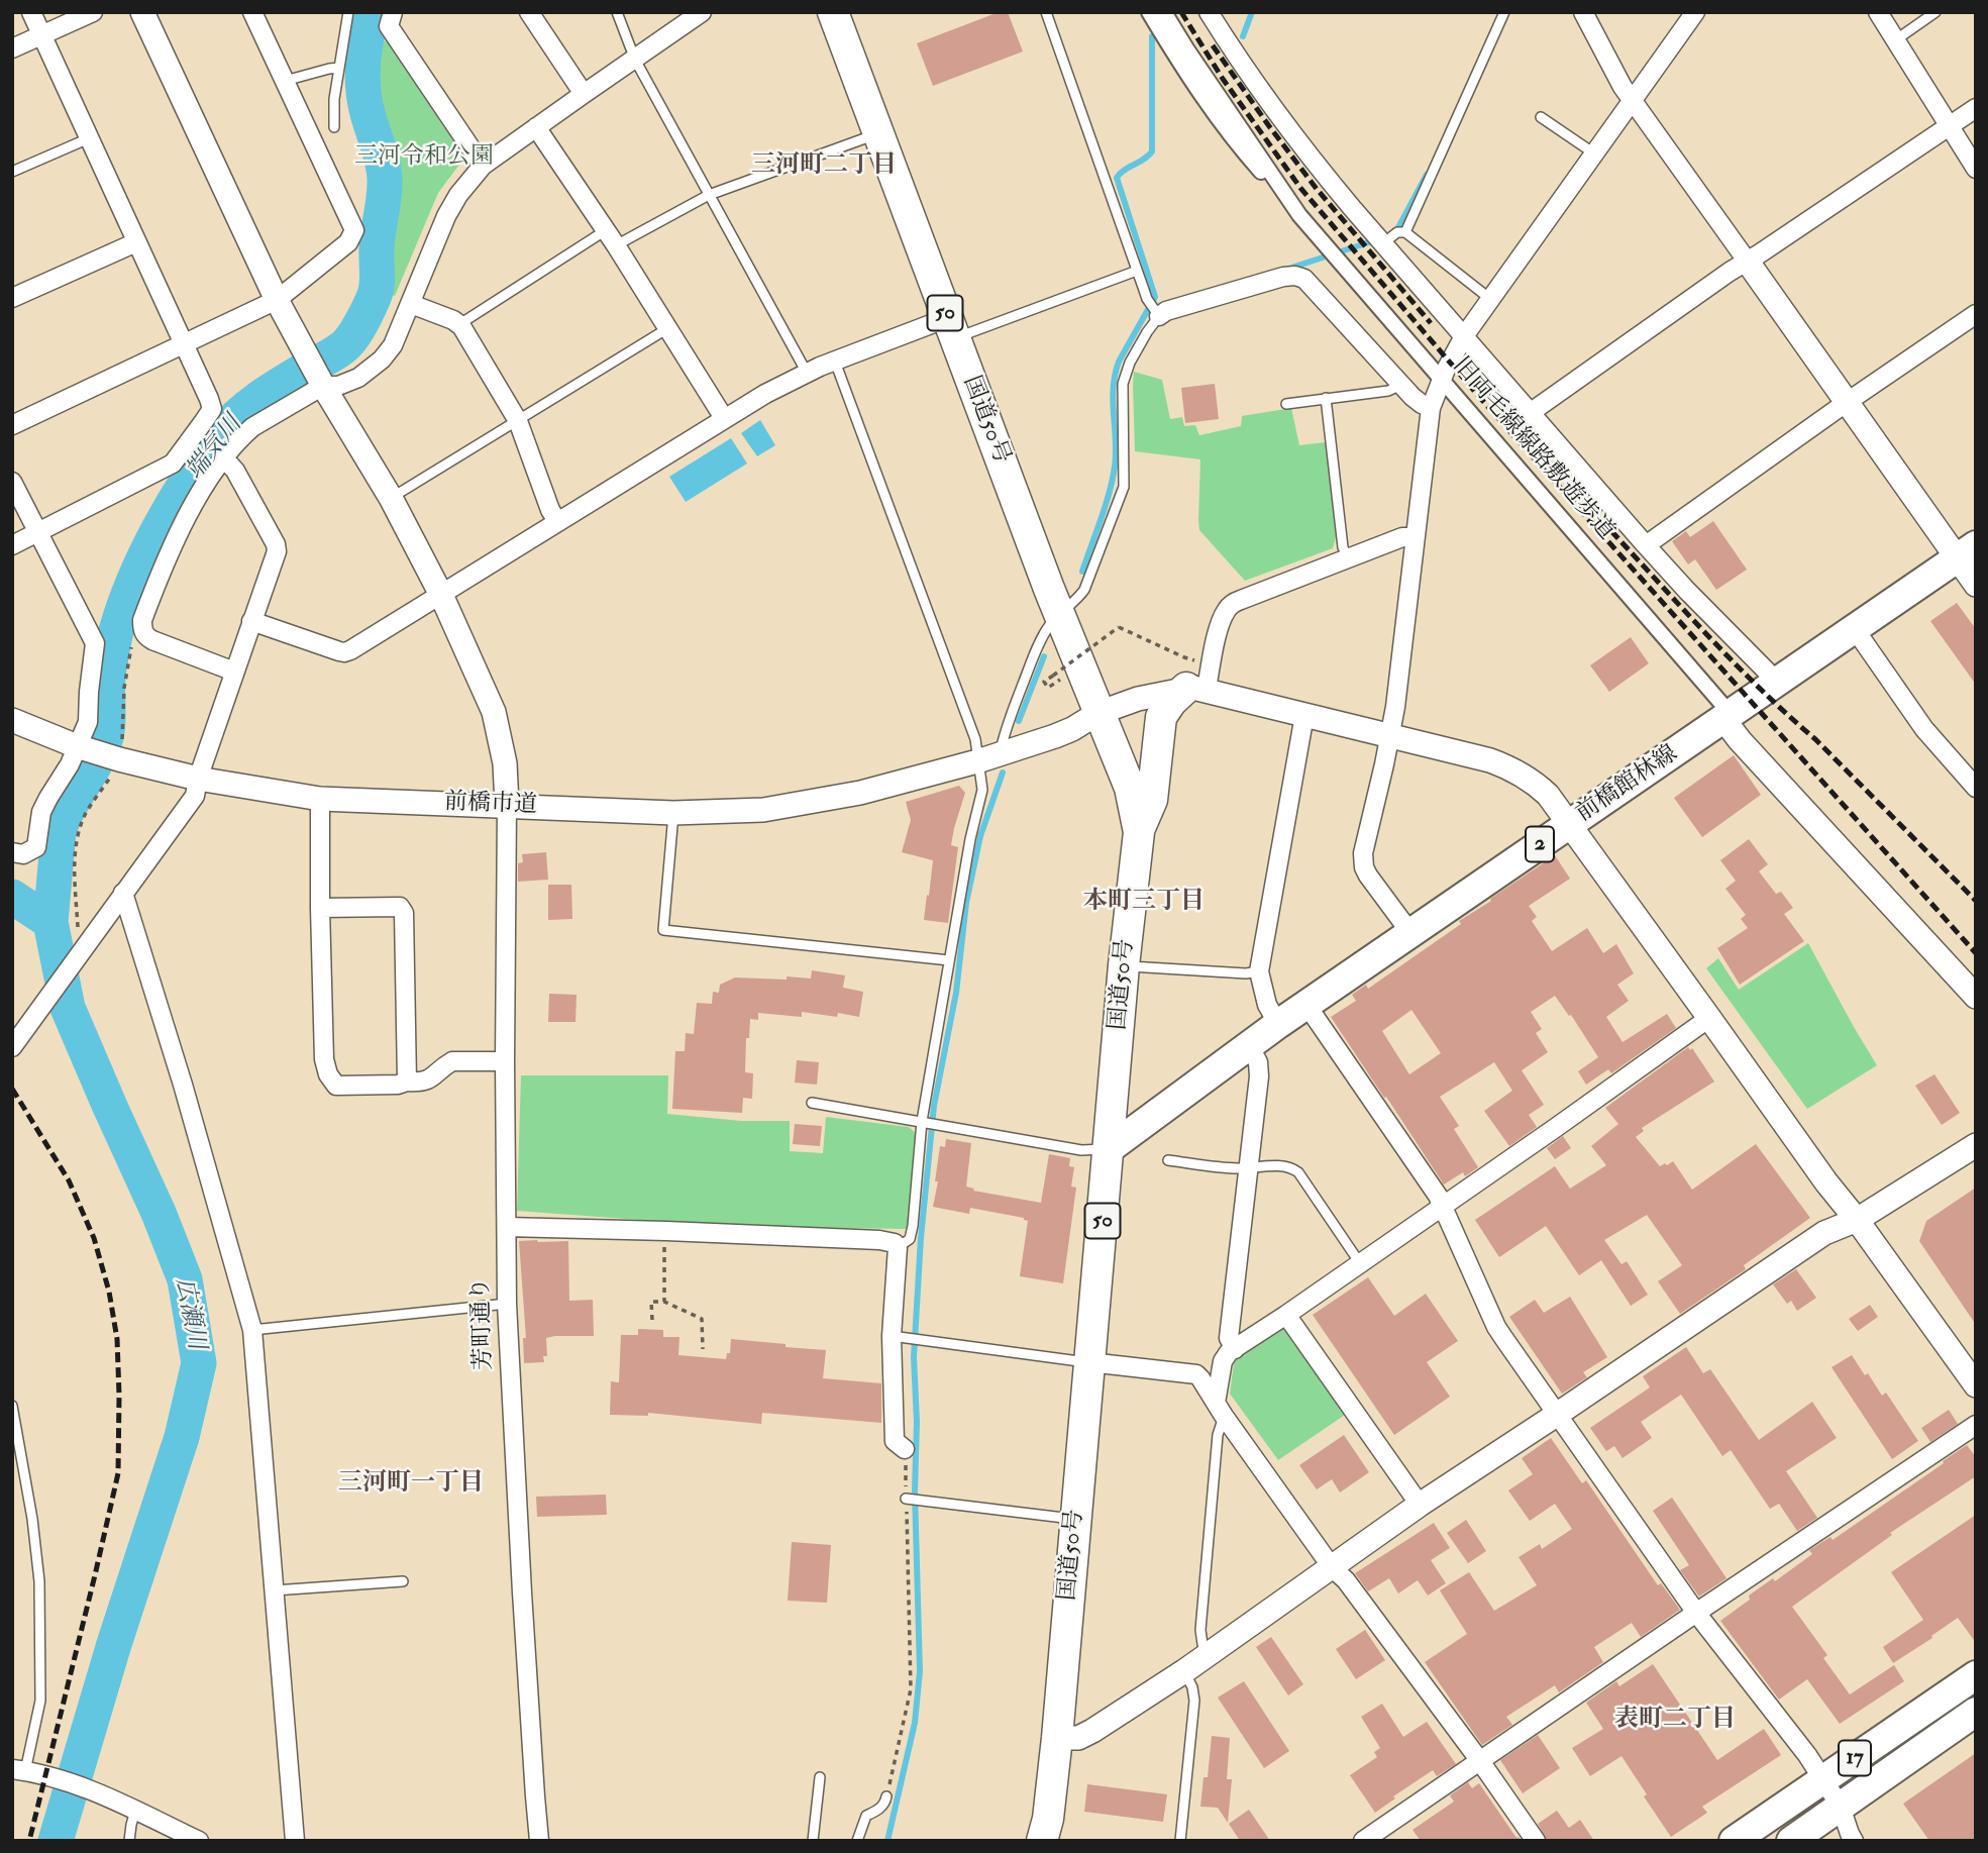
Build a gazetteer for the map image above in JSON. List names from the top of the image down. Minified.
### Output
{"streets":{"highway":["50","国道50号"],"main road":["前橋館林線","2","17"],"street":["旧両毛線線路敷遊歩道","前橋市道","芳町通り"]},"crossings":[["国道50号","前橋館林線"],["国道50号","前橋市道"],["旧両毛線線路敷遊歩道","前橋館林線"],["前橋市道","芳町通り"]],"districts":["三河町二丁目","本町三丁目","三河町一丁目","表町二丁目"],"water":["端気川","広瀬川"],"parks":["三河令和公園"]}
